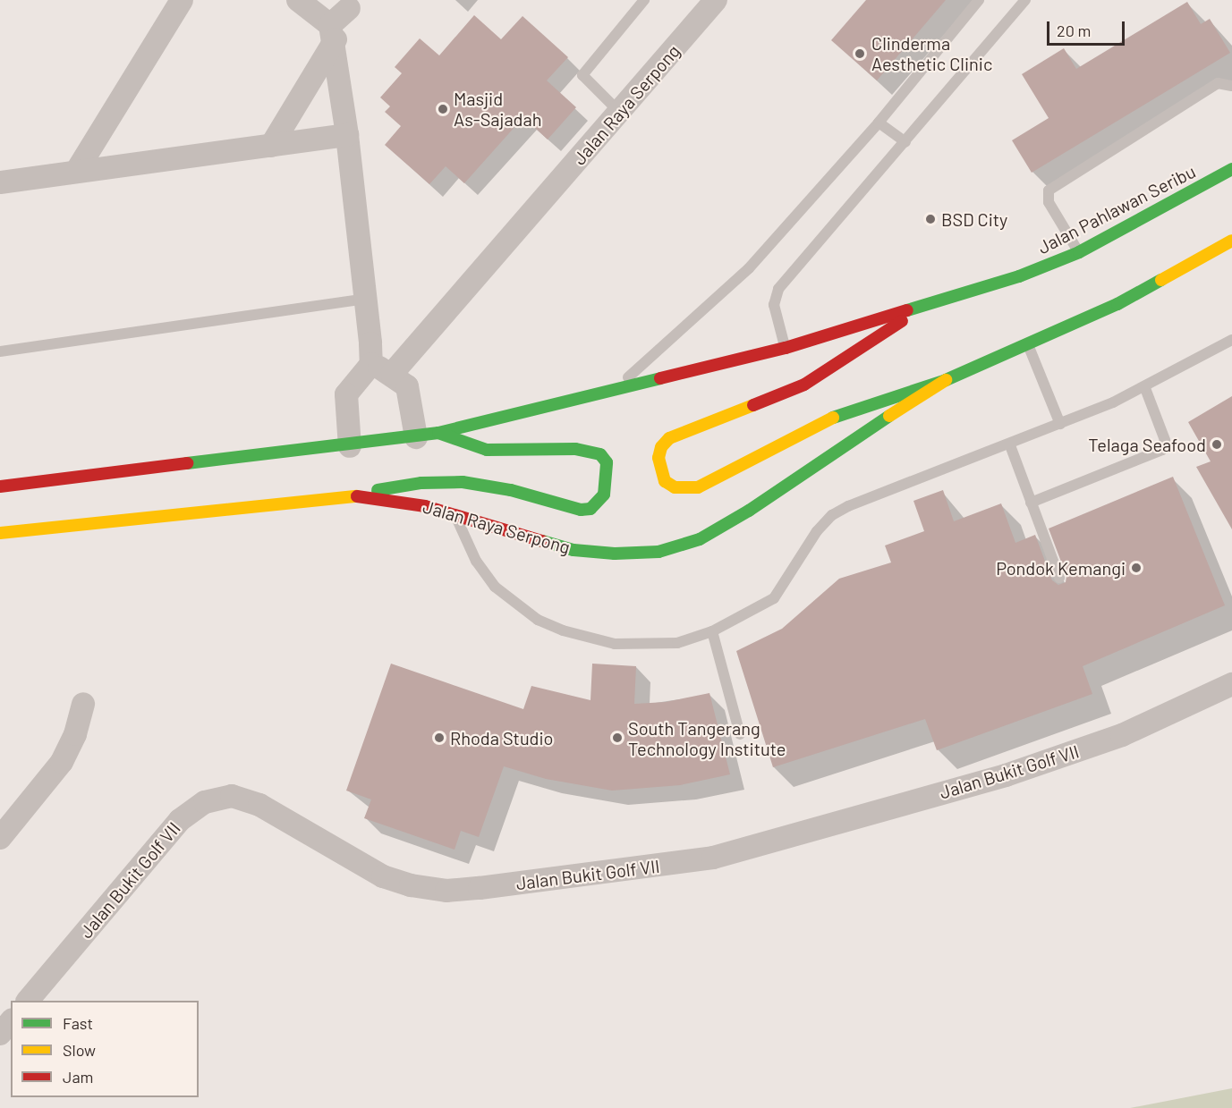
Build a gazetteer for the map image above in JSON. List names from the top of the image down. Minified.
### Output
{"streets":{"main road":["Jalan Raya Serpong","Jalan Pahlawan Seribu"],"street":["Jalan Bukit Golf VII"]},"places":["Clinderma Aesthetic Clinic","Masjid As-Sajadah","BSD City","Telaga Seafood","Pondok Kemangi","Rhoda Studio","South Tangerang Technology Institute"],"legend":["Fast","Slow","Jam"],"scale_bar":"20 m"}
